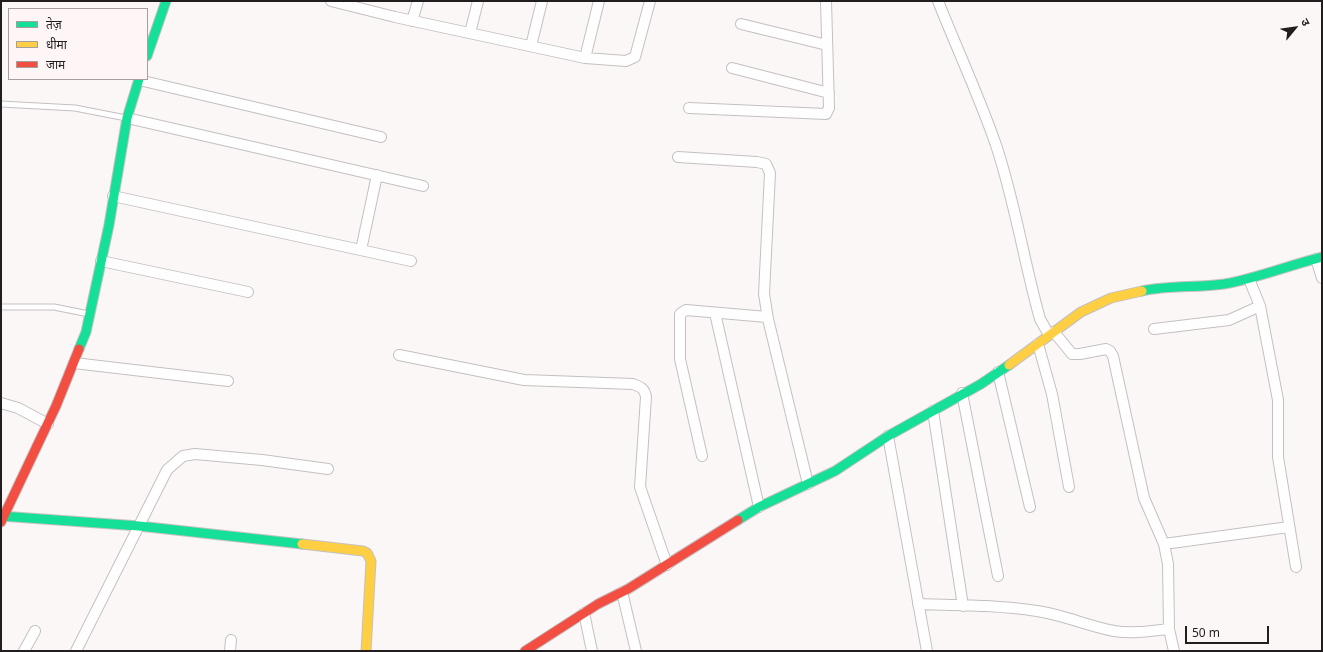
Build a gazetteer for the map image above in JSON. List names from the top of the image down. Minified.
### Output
{"legend":["तेज़","धीमा","जाम"],"scale_bar":"50 m","north":"top right"}
